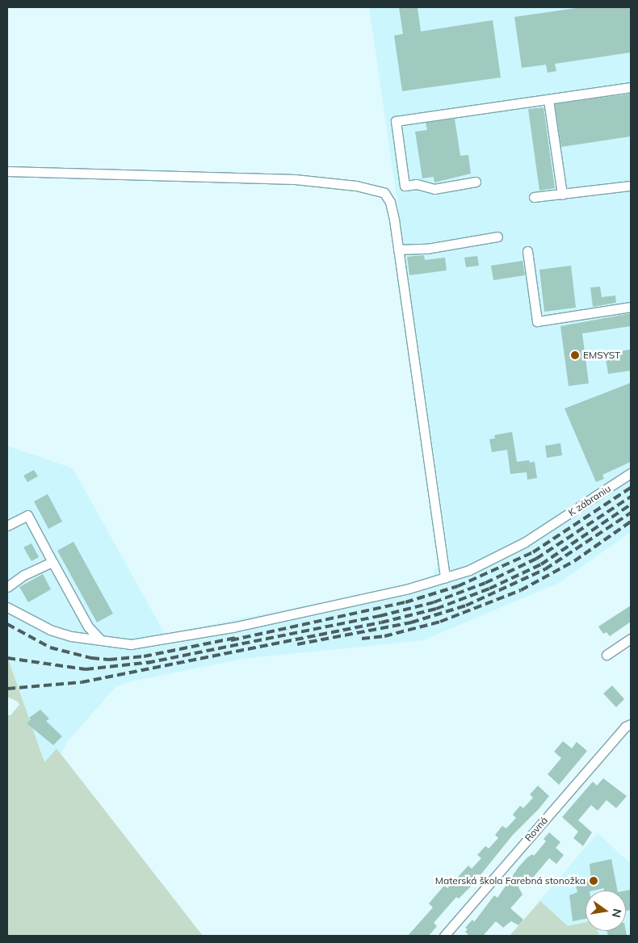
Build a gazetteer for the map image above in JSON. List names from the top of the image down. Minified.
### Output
{"streets":{"street":["K zábraniu","Rovná"]},"places":["EMSYST","Materská škola Farebná stonožka"],"north":"right"}
